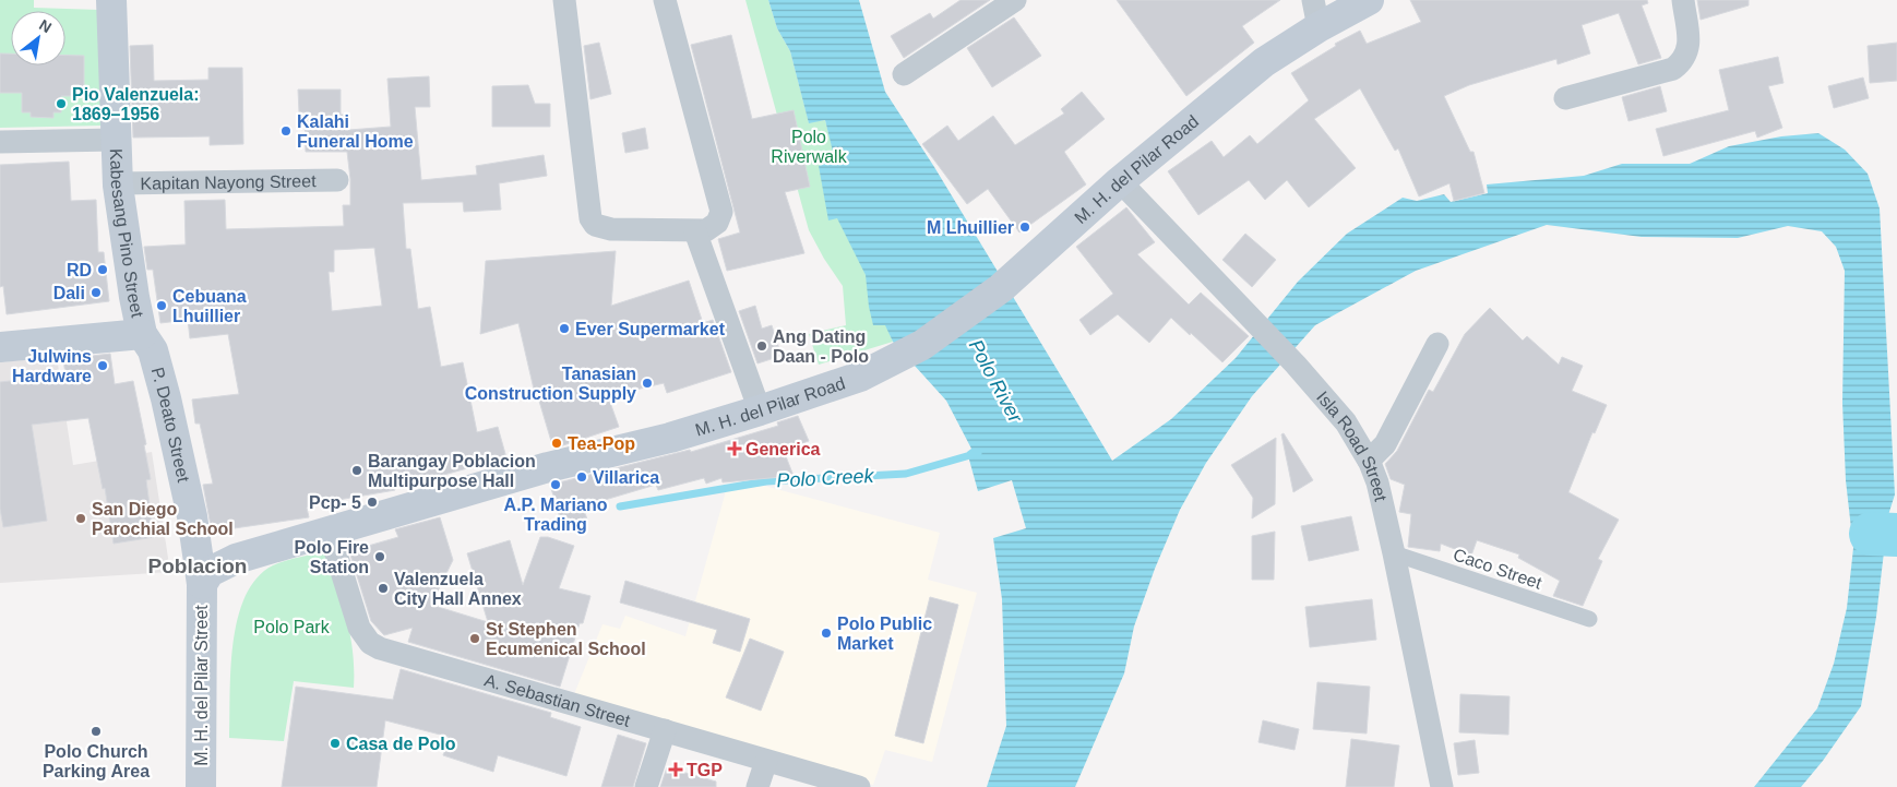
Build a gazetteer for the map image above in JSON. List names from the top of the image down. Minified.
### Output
{"streets":{"main road":["M. H. del Pilar Road","Kabesang Pino Street","P. Deato Street","M. H. del Pilar Street"],"street":["Kapitan Nayong Street","Isla Road Street","Caco Street","A. Sebastian Street"]},"crossings":[["M. H. del Pilar Road","P. Deato Street"],["M. H. del Pilar Road","Isla Road Street"],["M. H. del Pilar Road","M. H. del Pilar Street"],["M. H. del Pilar Road","A. Sebastian Street"],["Kapitan Nayong Street","Kabesang Pino Street"],["Kabesang Pino Street","P. Deato Street"],["P. Deato Street","M. H. del Pilar Street"],["Isla Road Street","Caco Street"]],"districts":["Poblacion"],"water":["Polo River","Polo Creek"],"parks":["Polo Riverwalk","Polo Park"],"places":{"other":["Pio Valenzuela: 1869–1956","Kalahi Funeral Home","M Lhuillier","RD","Dali","Cebuana Lhuillier","Ever Supermarket","Ang Dating Daan - Polo","Julwins Hardware","Tanasian Construction Supply","Tea-Pop","Barangay Poblacion Multipurpose Hall","Villarica","A.P. Mariano Trading","Pcp- 5","San Diego Parochial School","Polo Fire Station","Valenzuela City Hall Annex","Polo Public Market","St Stephen Ecumenical School","Polo Church Parking Area","Casa de Polo"],"health":["Generica","TGP"]},"north":"top right"}
